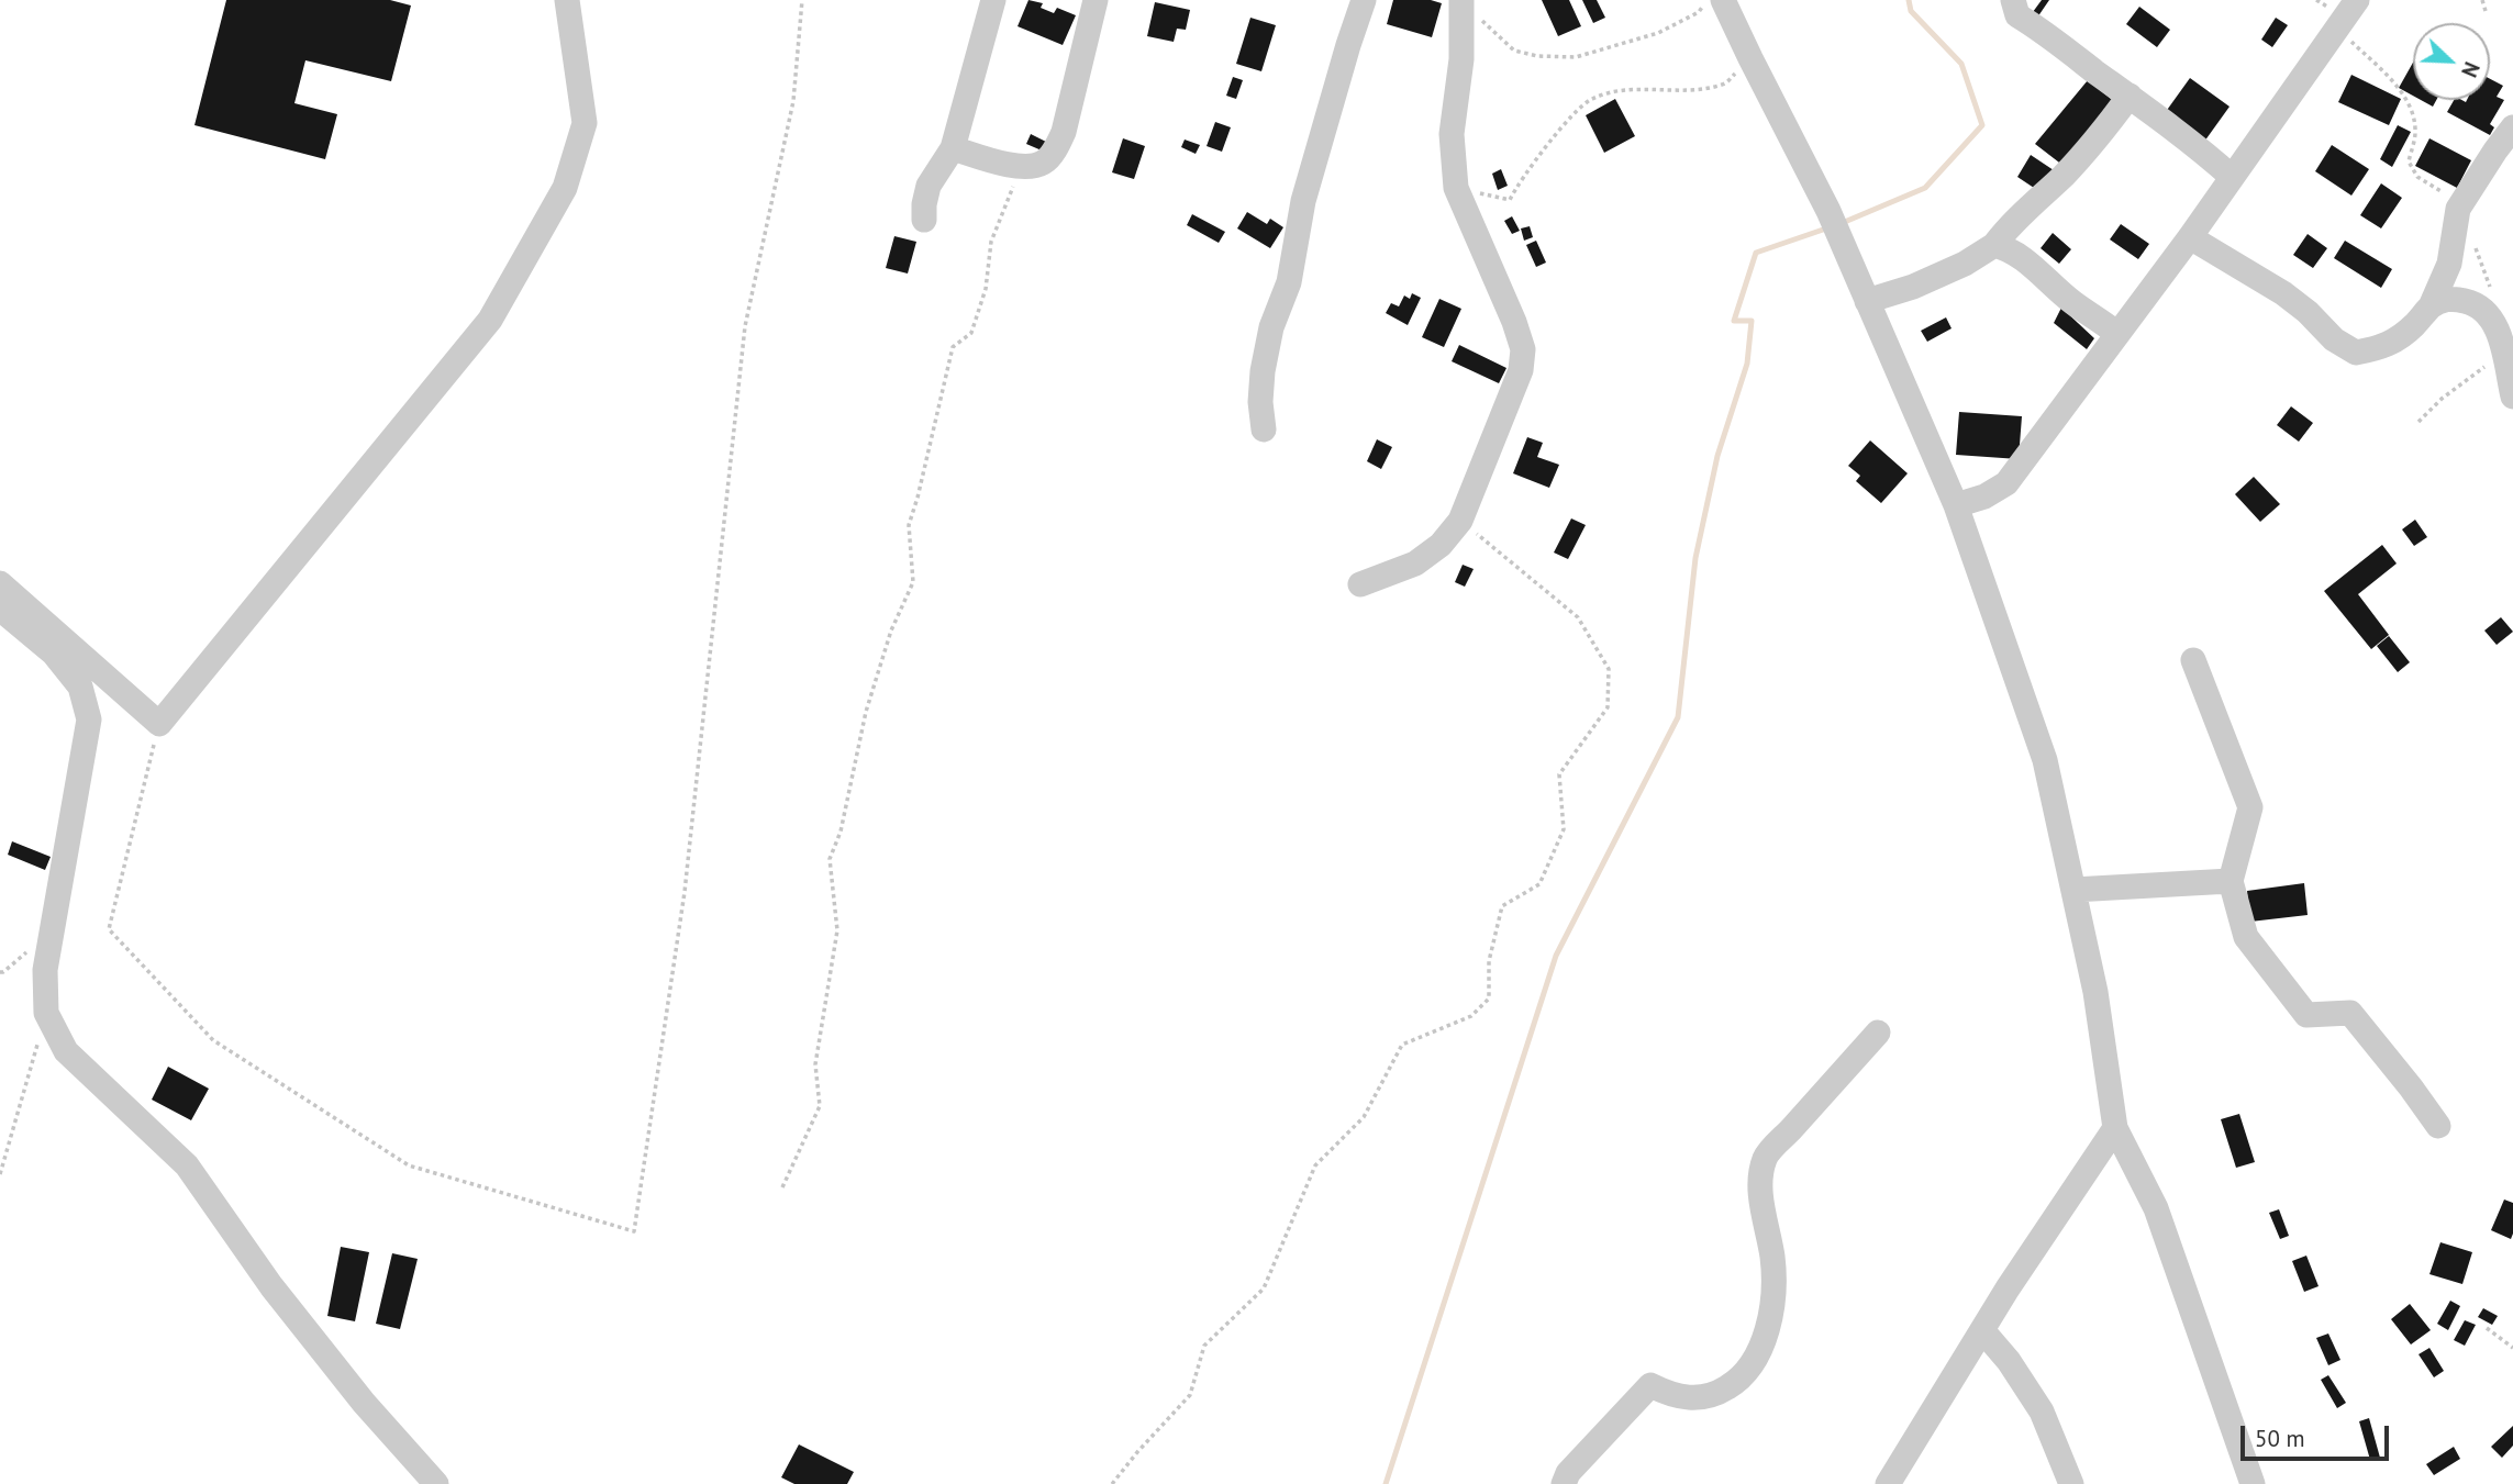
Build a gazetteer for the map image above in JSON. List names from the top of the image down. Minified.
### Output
{"scale_bar":"50 m","north":"bottom right"}
